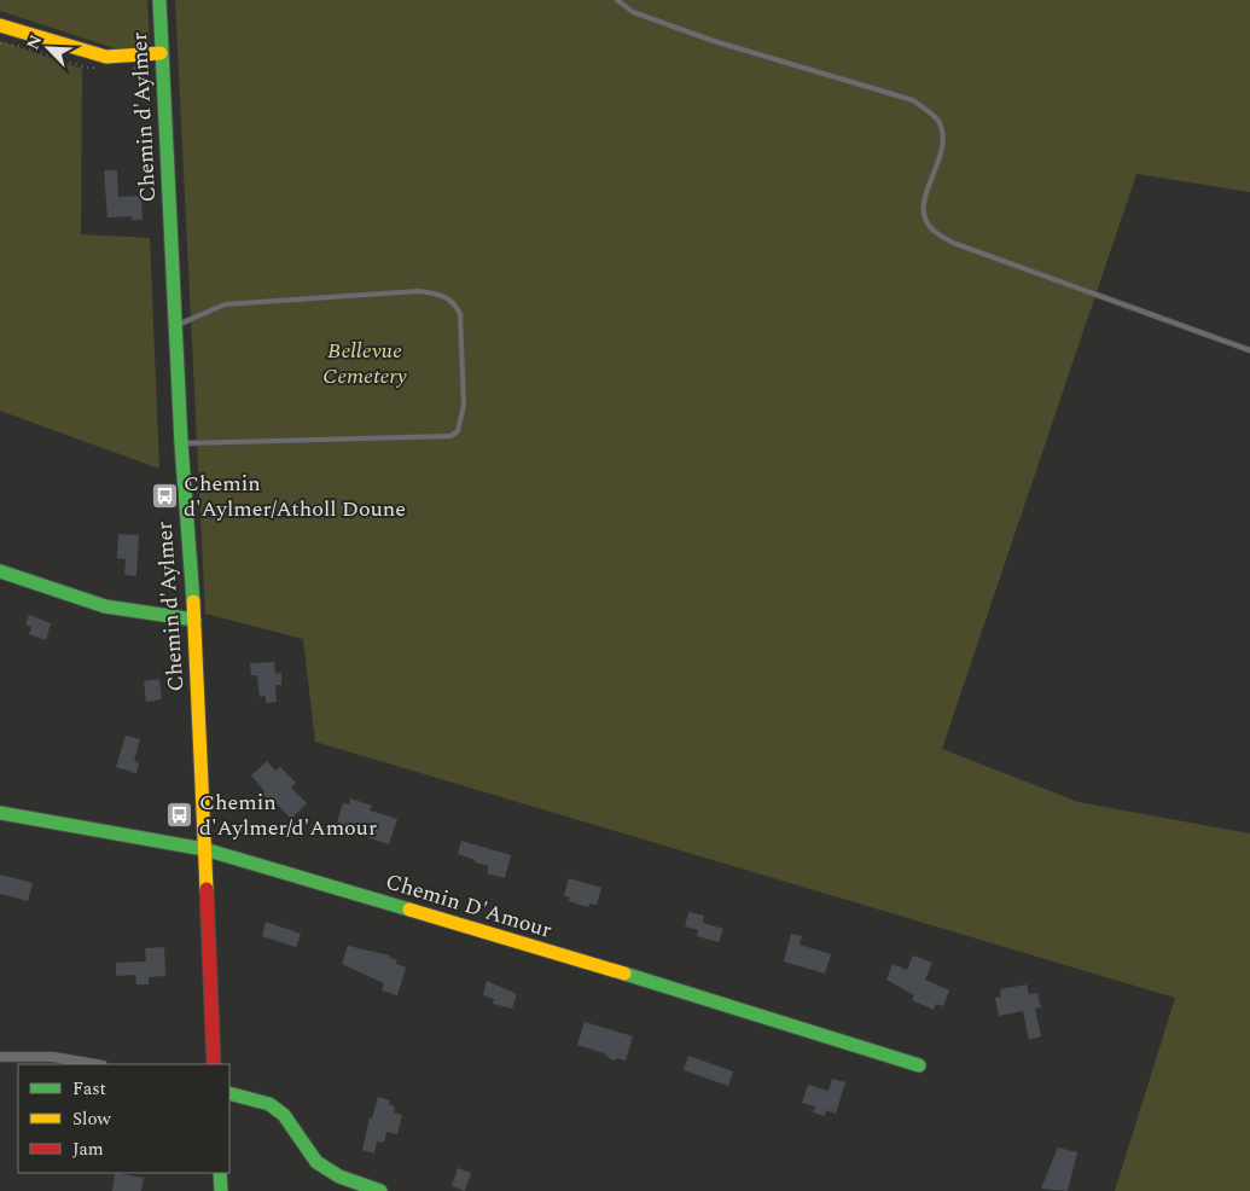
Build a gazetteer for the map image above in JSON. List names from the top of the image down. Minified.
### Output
{"streets":{"street":["Chemin d'Aylmer","Chemin D'Amour"]},"crossings":[["Chemin d'Aylmer","Chemin D'Amour"]],"parks":["Bellevue Cemetery"],"places":{"bus stop":["Chemin d'Aylmer/Atholl Doune","Chemin d'Aylmer/d'Amour"]},"legend":["Fast","Slow","Jam"],"north":"top left"}
